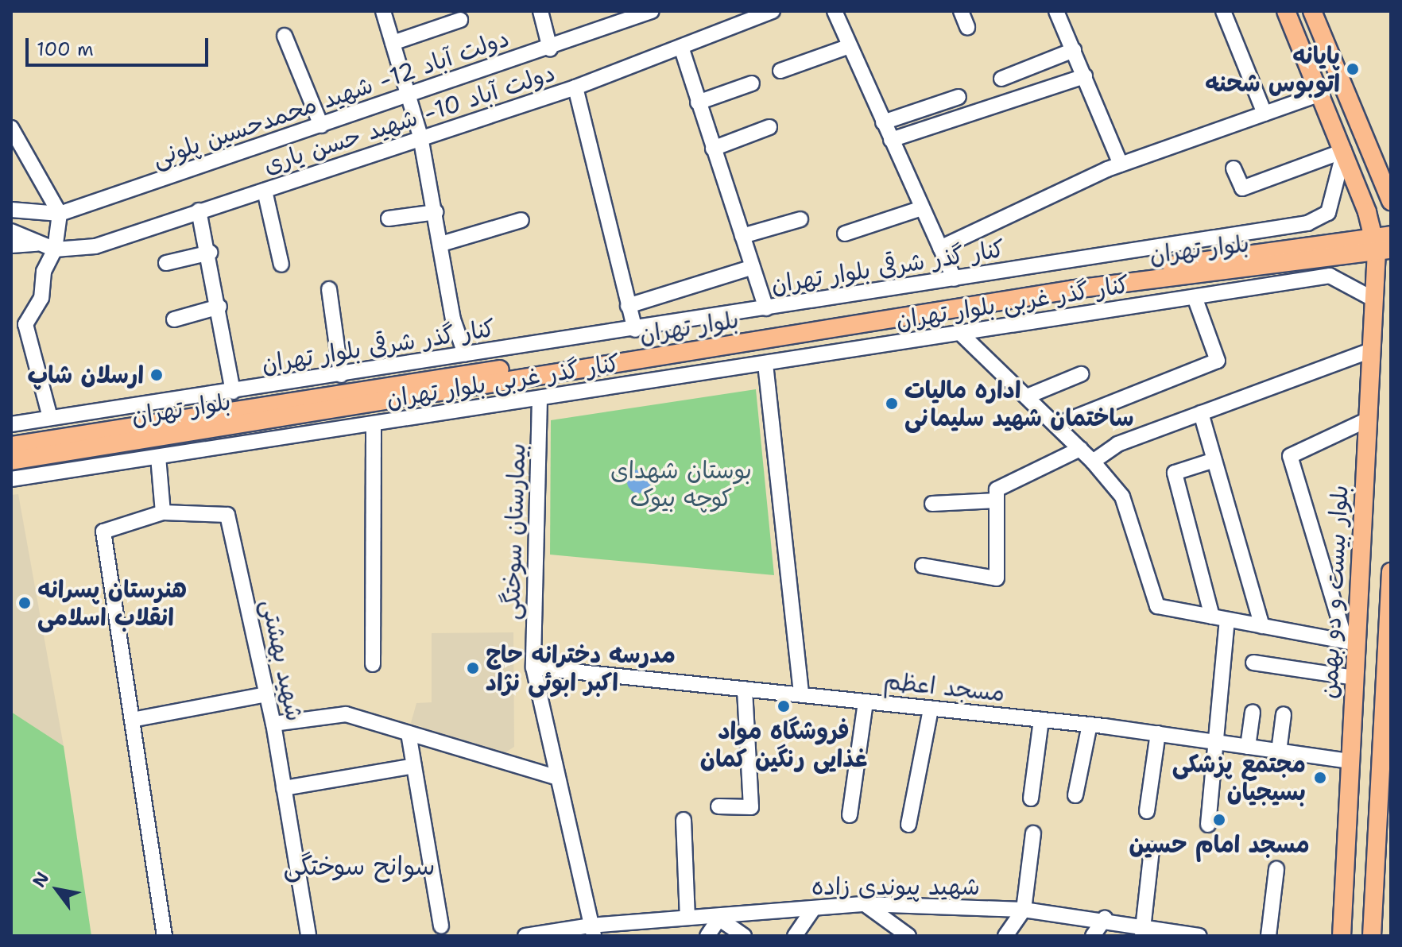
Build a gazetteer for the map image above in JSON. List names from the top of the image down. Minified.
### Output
{"streets":{"main road":["بلوار تهران","بلوار بیست و دو بهمن"],"street":["دولت آباد 12- شهید محمدحسین پلونی","دولت آباد 10- شهید حسن یاری","کنار گذر شرقی بلوار تهران","کنار گذر غربی بلوار تهران","بیمارستان سوختگی","شهید بهشتی","مسجد اعظم","شهید پیوندی زاده"]},"crossings":[["بلوار تهران","بلوار بیست و دو بهمن"],["کنار گذر غربی بلوار تهران","بیمارستان سوختگی"],["کنار گذر غربی بلوار تهران","بلوار بیست و دو بهمن"],["بیمارستان سوختگی","مسجد اعظم"],["بیمارستان سوختگی","شهید پیوندی زاده"],["بلوار بیست و دو بهمن","مسجد اعظم"]],"districts":["سوانح سوختگی"],"parks":["بوستان شهدای کوچه بیوک"],"places":["پایانه اتوبوس شحنه","ارسلان شاپ","اداره مالیات ساختمان شهید سلیمانی","هنرستان پسرانه انقلاب اسلامی","مدرسه دخترانه حاج اکبر ابوئی نژاد","فروشگاه مواد غذایی رنگین کمان","مجتمع پزشکی بسیجیان","مسجد امام حسین"],"scale_bar":"100 m","north":"top left"}
